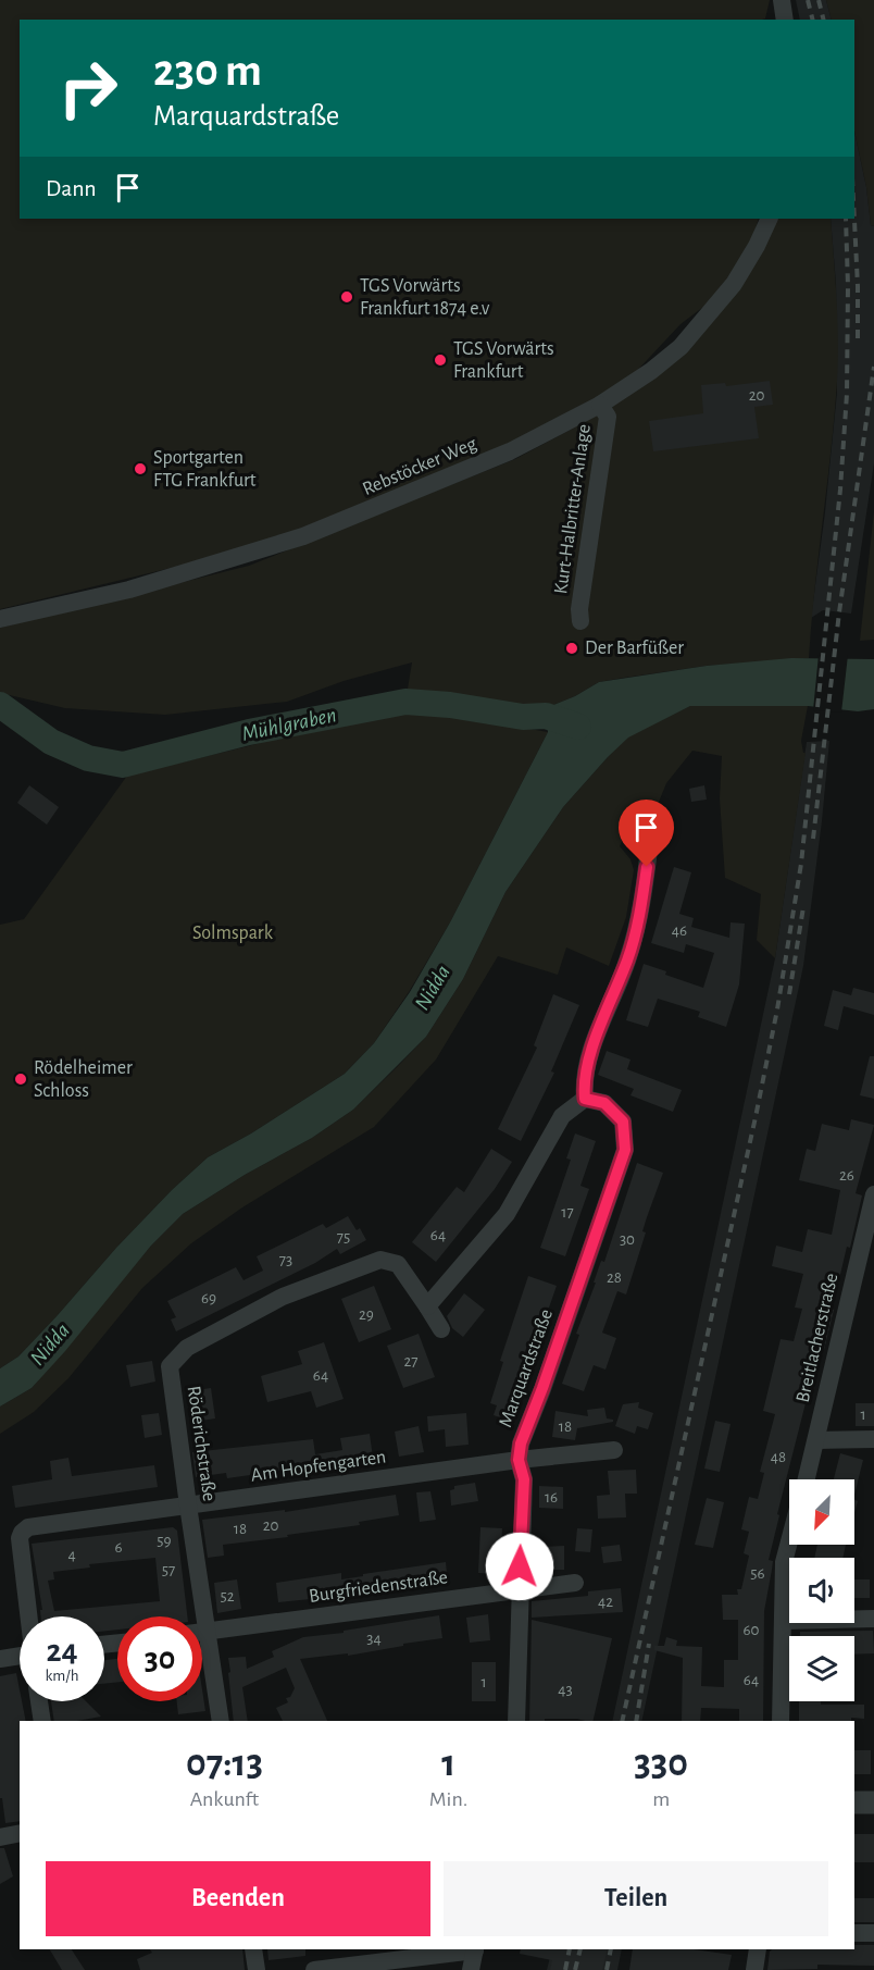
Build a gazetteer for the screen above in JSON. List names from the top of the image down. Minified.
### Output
{"streets":{"street":["Rebstöcker Weg","Kurt-Halbritter-Anlage","Breitlacherstraße","Marquardstraße","Röderichstraße","Am Hopfengarten","Burgfriedenstraße"]},"crossings":[["Rebstöcker Weg","Kurt-Halbritter-Anlage"],["Marquardstraße","Am Hopfengarten"],["Marquardstraße","Burgfriedenstraße"],["Röderichstraße","Am Hopfengarten"],["Röderichstraße","Burgfriedenstraße"]],"water":["Mühlgraben","Nidda"],"parks":["Solmspark"],"places":["TGS Vorwärts Frankfurt 1874 e.v","TGS Vorwärts Frankfurt","Sportgarten FTG Frankfurt","Der Barfüßer","Rödelheimer Schloss"],"house_numbers":["20","46","26","17","64","75","30","73","28","69","29","27","64","1","18","48","16","20","18","59","6","4","57","56","52","42","60","34","64","1","43"],"north":"bottom left","page":{"turn":["230 m","Marquardstraße"],"then":"Dann","speed":"24 km/h","limit":"30","eta":["07:13","Ankunft","1","Min.","330","m"],"buttons":["Beenden","Teilen"]}}
